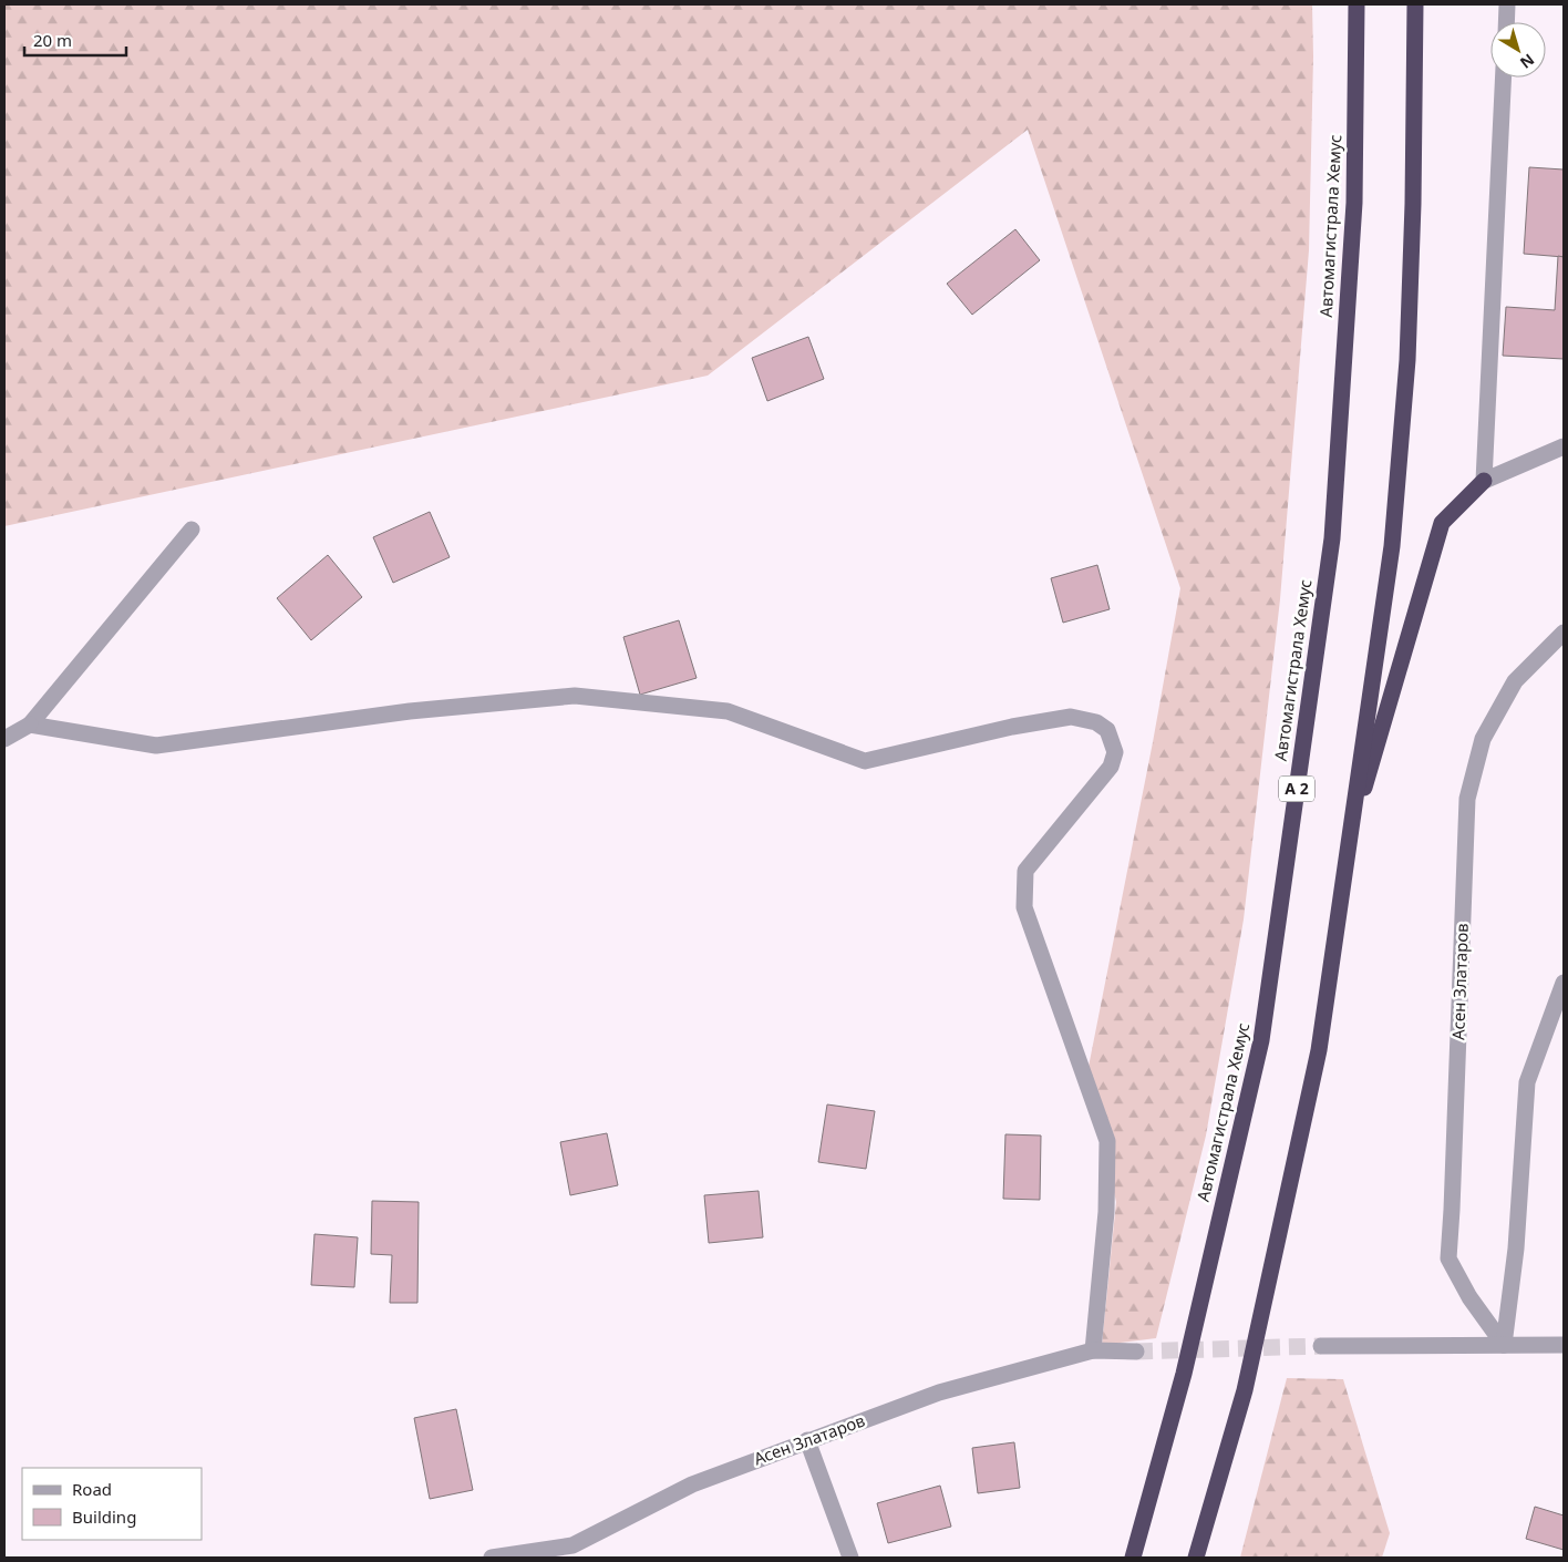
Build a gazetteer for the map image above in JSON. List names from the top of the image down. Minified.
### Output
{"streets":{"highway":["Автомагистрала Хемус","A 2"],"street":["Асен Златаров"]},"legend":["Road","Building"],"scale_bar":"20 m","north":"bottom right"}
